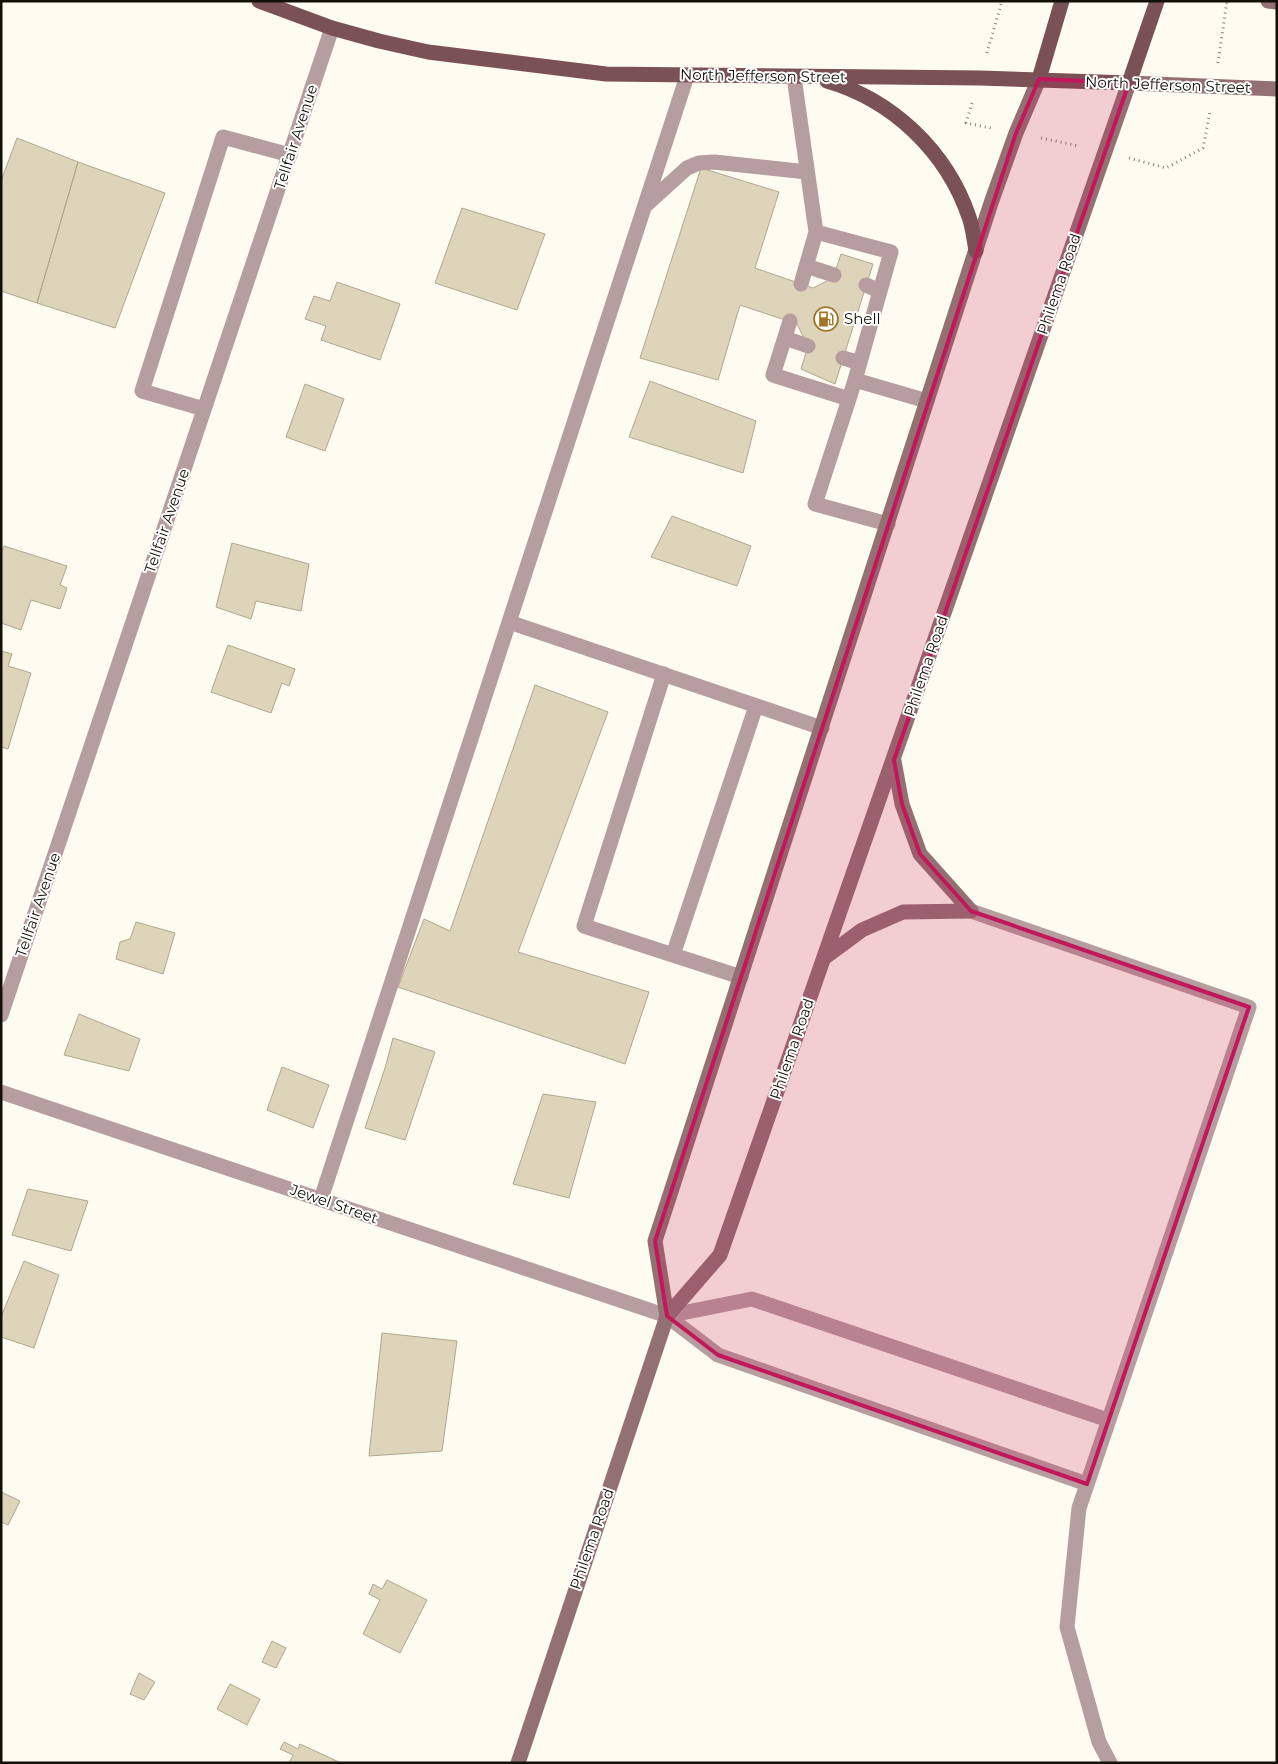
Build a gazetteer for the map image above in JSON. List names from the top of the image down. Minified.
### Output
{"streets":{"main road":["North Jefferson Street","Philema Road"],"street":["Tellfair Avenue","Jewel Street"]},"crossings":[["North Jefferson Street","Tellfair Avenue"],["North Jefferson Street","Philema Road"],["Philema Road","Jewel Street"]],"places":{"fuel station":["Shell"]}}
